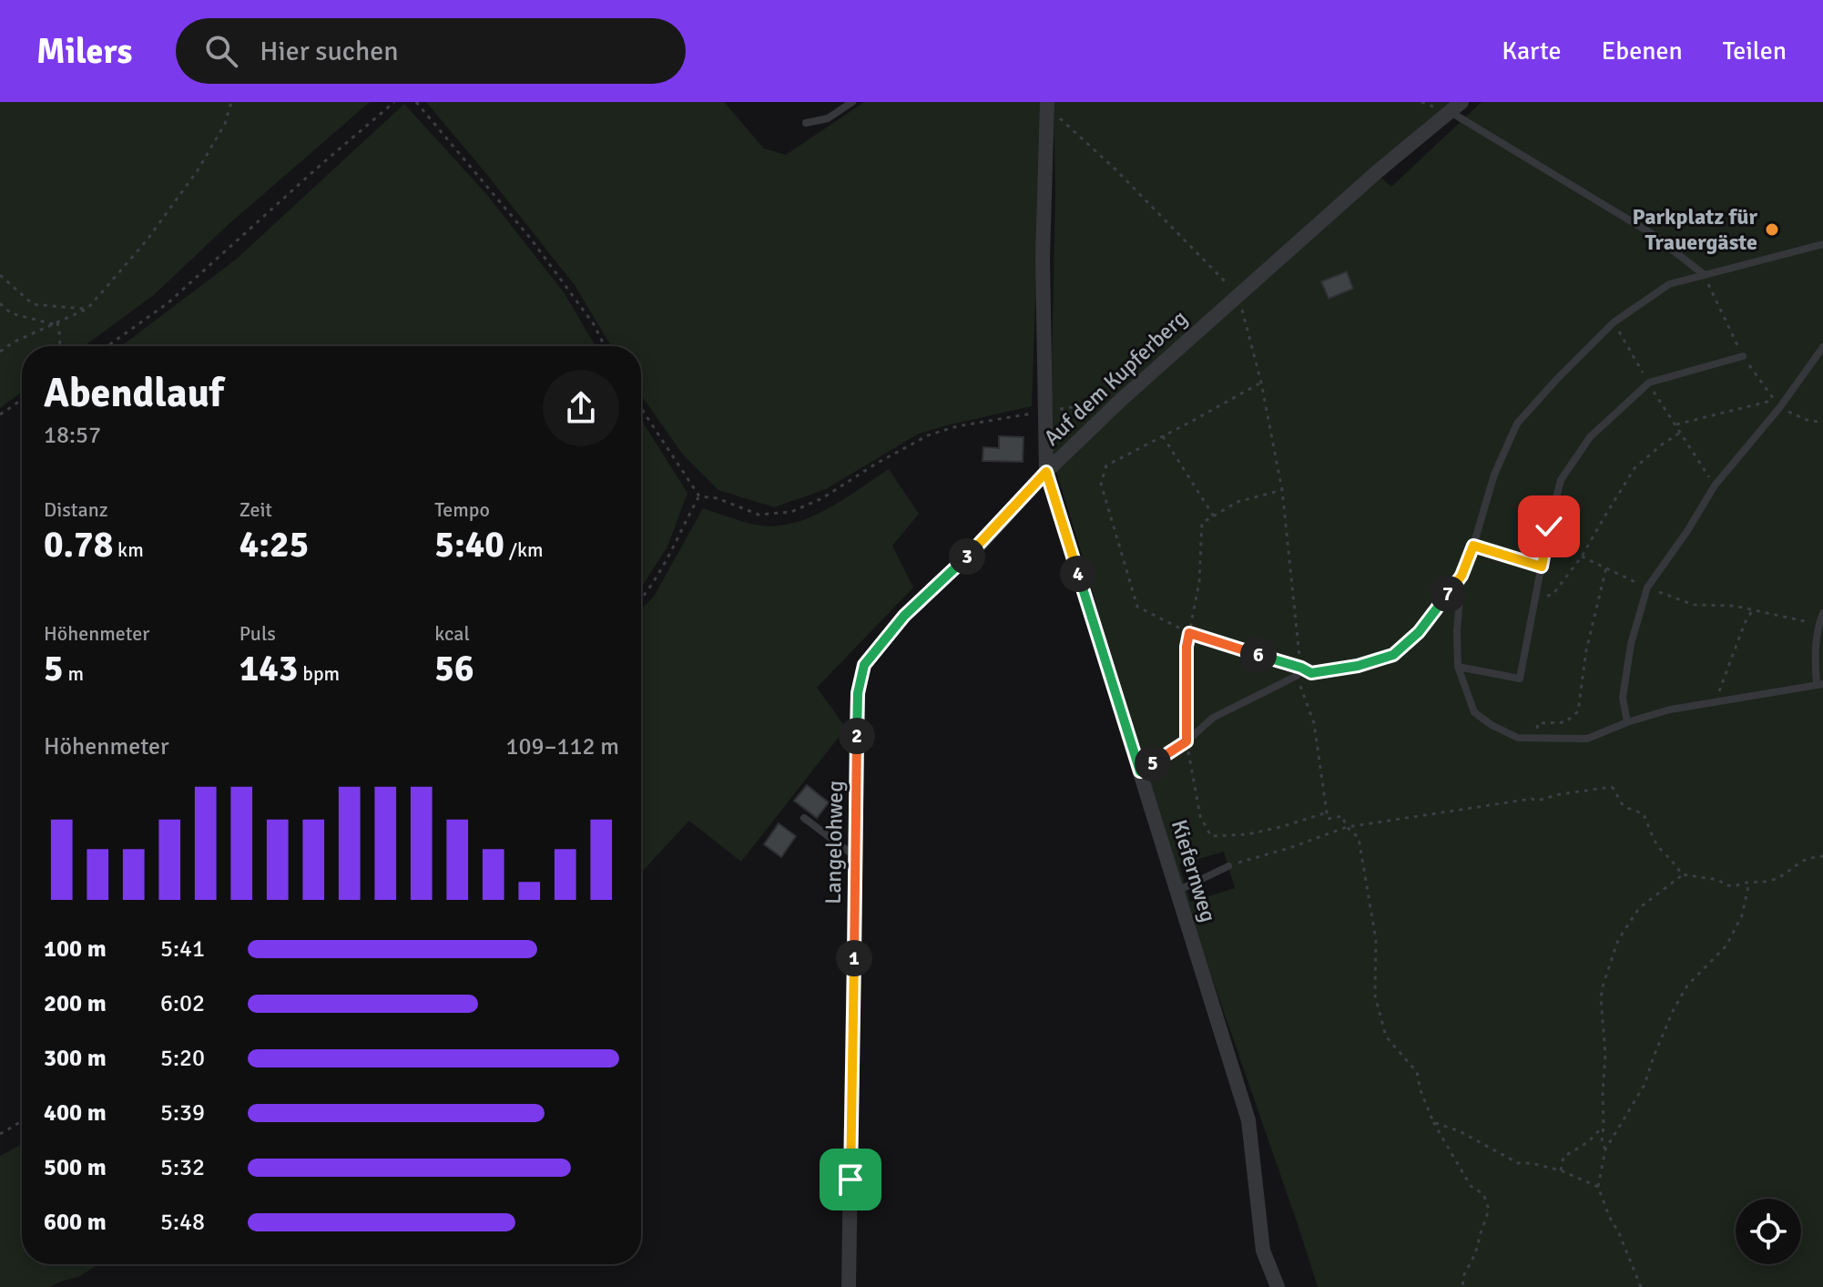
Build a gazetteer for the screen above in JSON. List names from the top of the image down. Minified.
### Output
{"streets":{"street":["Auf dem Kupferberg","Langelohweg","Kiefernweg"]},"crossings":[["Auf dem Kupferberg","Langelohweg"],["Auf dem Kupferberg","Kiefernweg"],["Langelohweg","Kiefernweg"]],"places":["Parkplatz für Trauergäste"],"page":{"header":"Milers","search":"Hier suchen","nav":["Karte","Ebenen","Teilen"],"heading":["Abendlauf","18:57"],"stats":[["Distanz","0.78 km"],["Zeit","4:25"],["Tempo","5:40 /km"],["Höhenmeter","5 m"],["Puls","143 bpm"],["kcal","56"]],"pins":["3","4","7","6","2","5","1"],"chart":["Höhenmeter","109–112 m"],"list":[{"name":"100 m","note":"5:41"},{"name":"200 m","note":"6:02"},{"name":"300 m","note":"5:20"},{"name":"400 m","note":"5:39"},{"name":"500 m","note":"5:32"},{"name":"600 m","note":"5:48"}]}}
